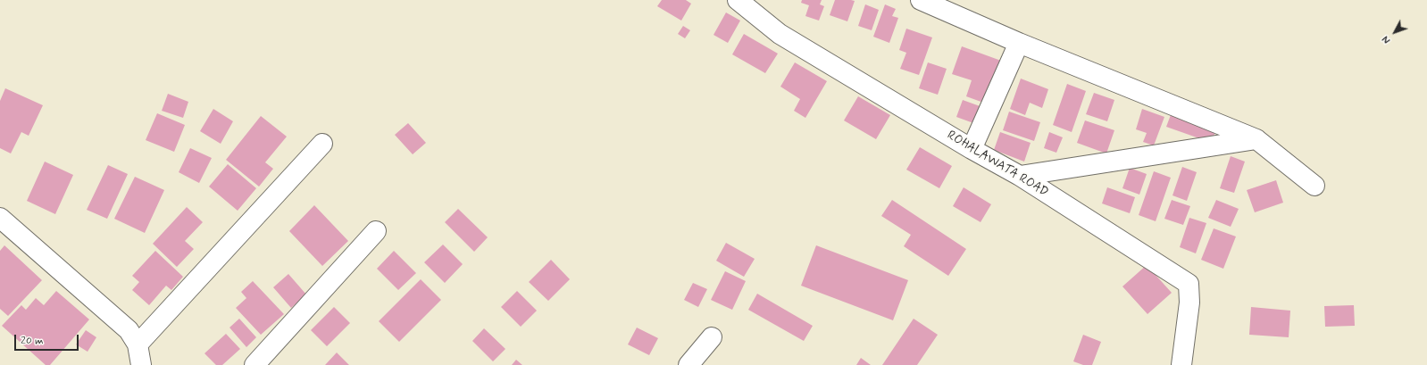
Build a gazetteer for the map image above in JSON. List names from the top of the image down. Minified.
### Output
{"streets":{"street":["ROHALAWATA ROAD"]},"scale_bar":"20 m","north":"bottom left"}
